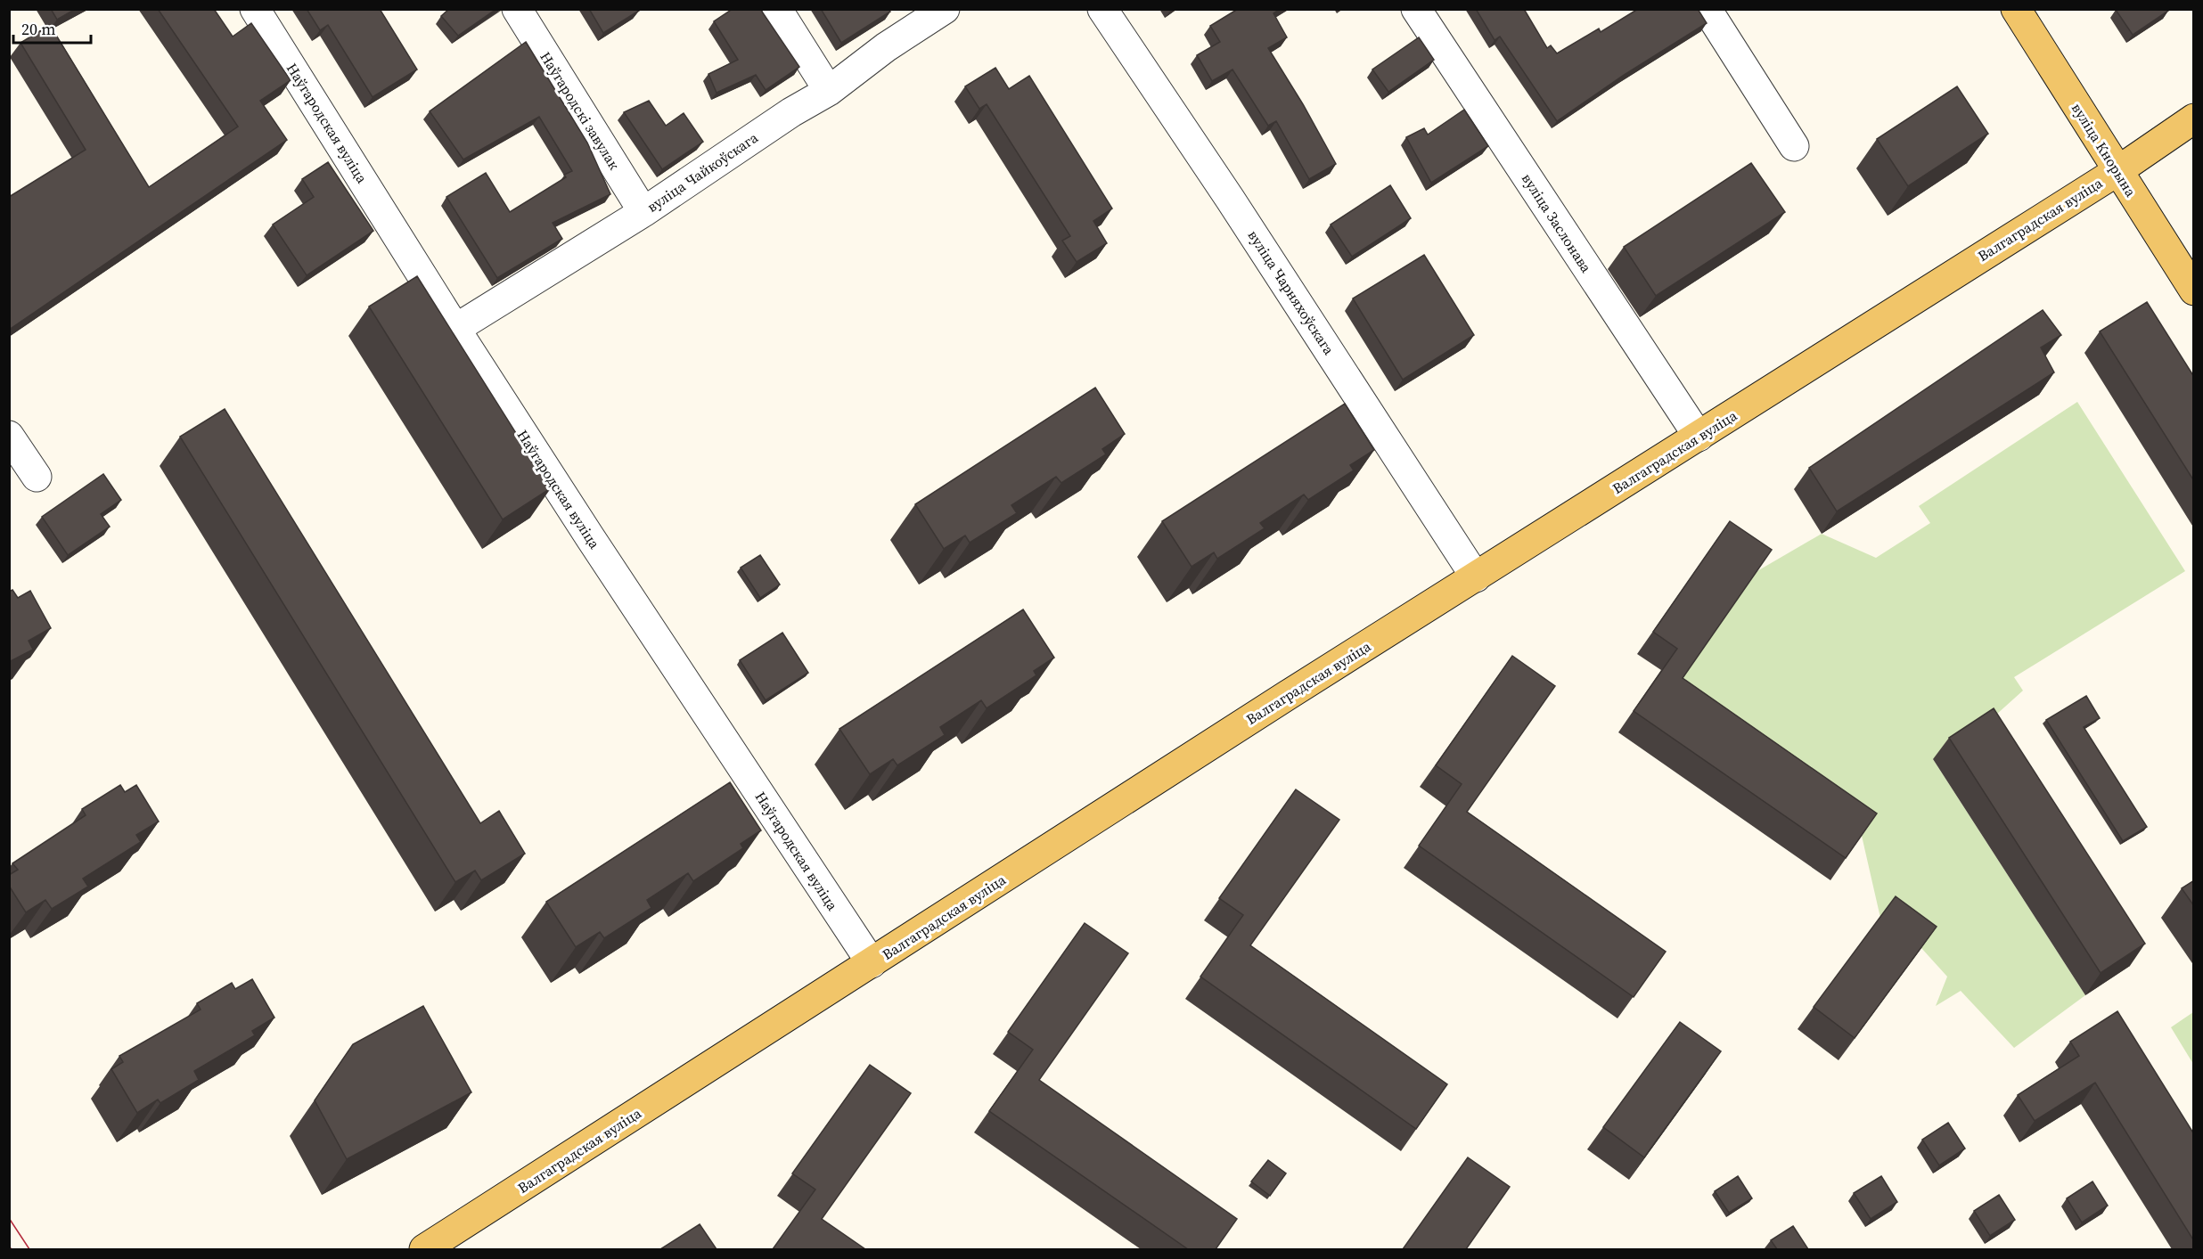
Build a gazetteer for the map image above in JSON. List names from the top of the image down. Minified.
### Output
{"streets":{"main road":["вуліца Кнорына","Валгаградская вуліца"],"street":["Наўгародскі завулак","Наўгародская вуліца","вуліца Чайкоўскага","вуліца Заслонава","вуліца Чарняхоўскага"]},"crossings":[["Наўгародскі завулак","вуліца Чайкоўскага"],["Наўгародская вуліца","вуліца Чайкоўскага"],["Наўгародская вуліца","Валгаградская вуліца"],["вуліца Кнорына","Валгаградская вуліца"],["Валгаградская вуліца","вуліца Заслонава"],["Валгаградская вуліца","вуліца Чарняхоўскага"]],"scale_bar":"20 m"}
